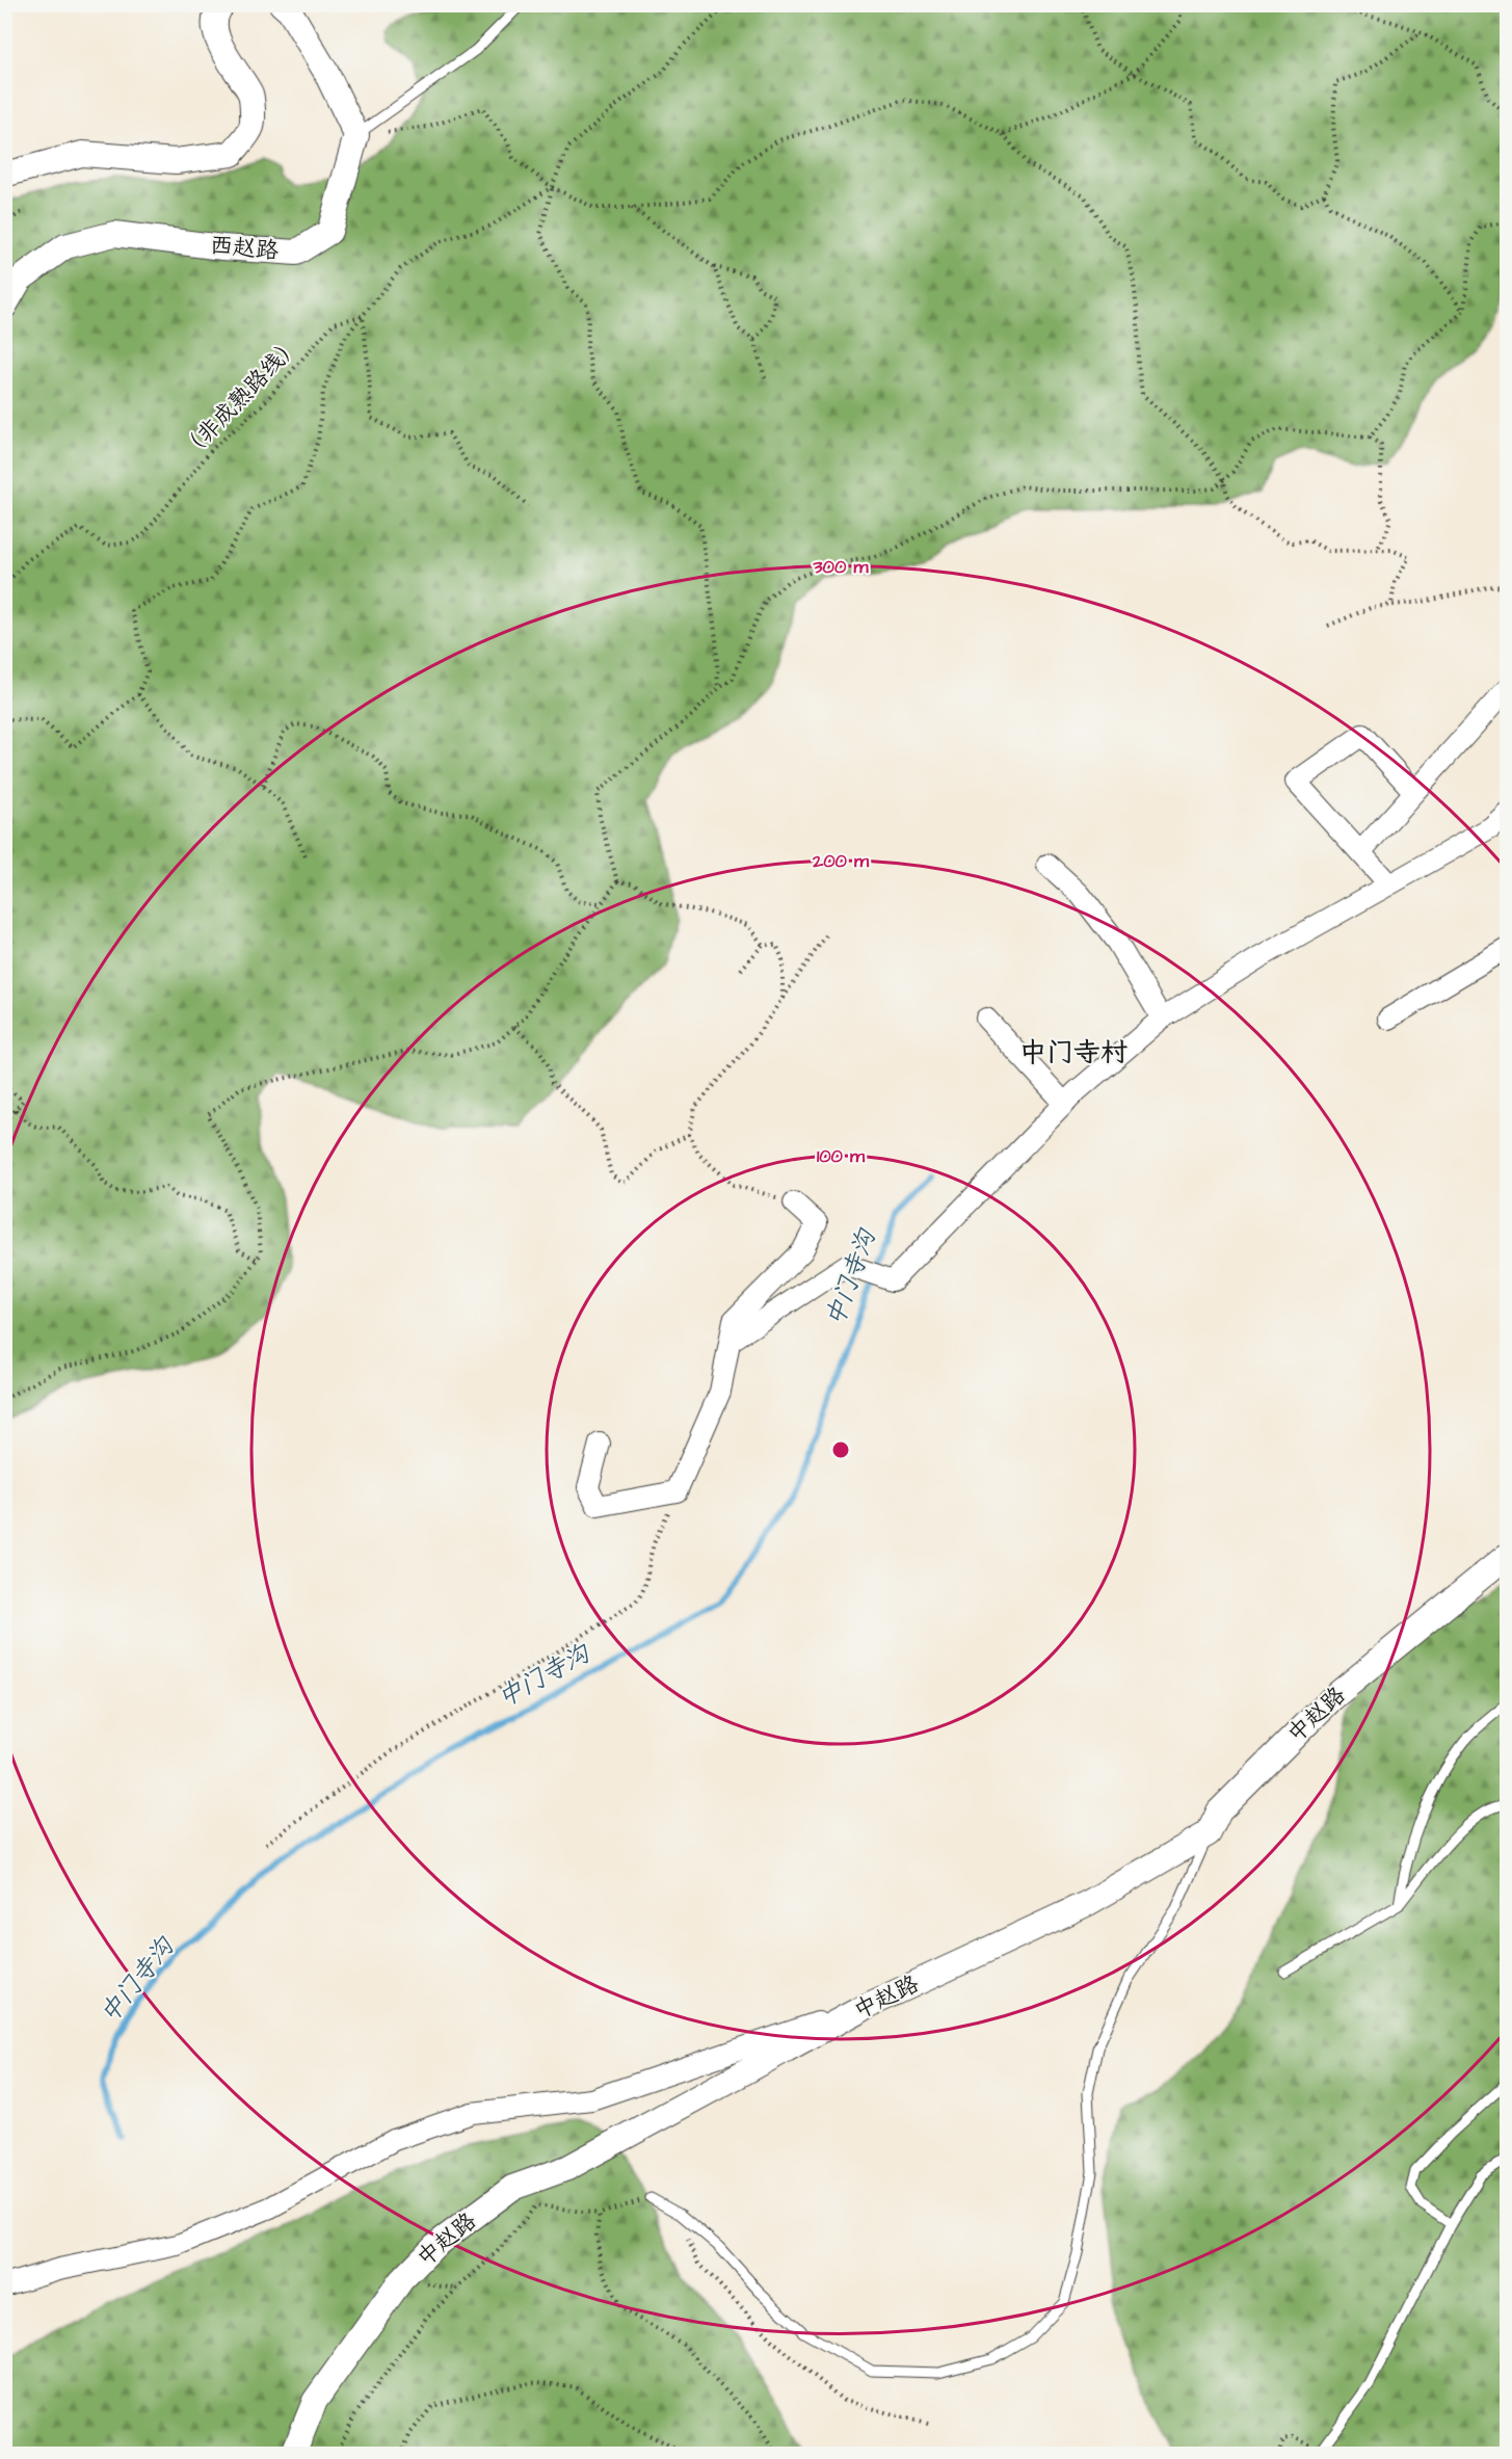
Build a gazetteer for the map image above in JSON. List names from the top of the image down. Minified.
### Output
{"streets":{"street":["西赵路","中赵路"],"path":["（非成熟路线）"]},"districts":["中门寺村"],"water":["中门寺沟"],"rings":["300 m","200 m","100 m"]}
